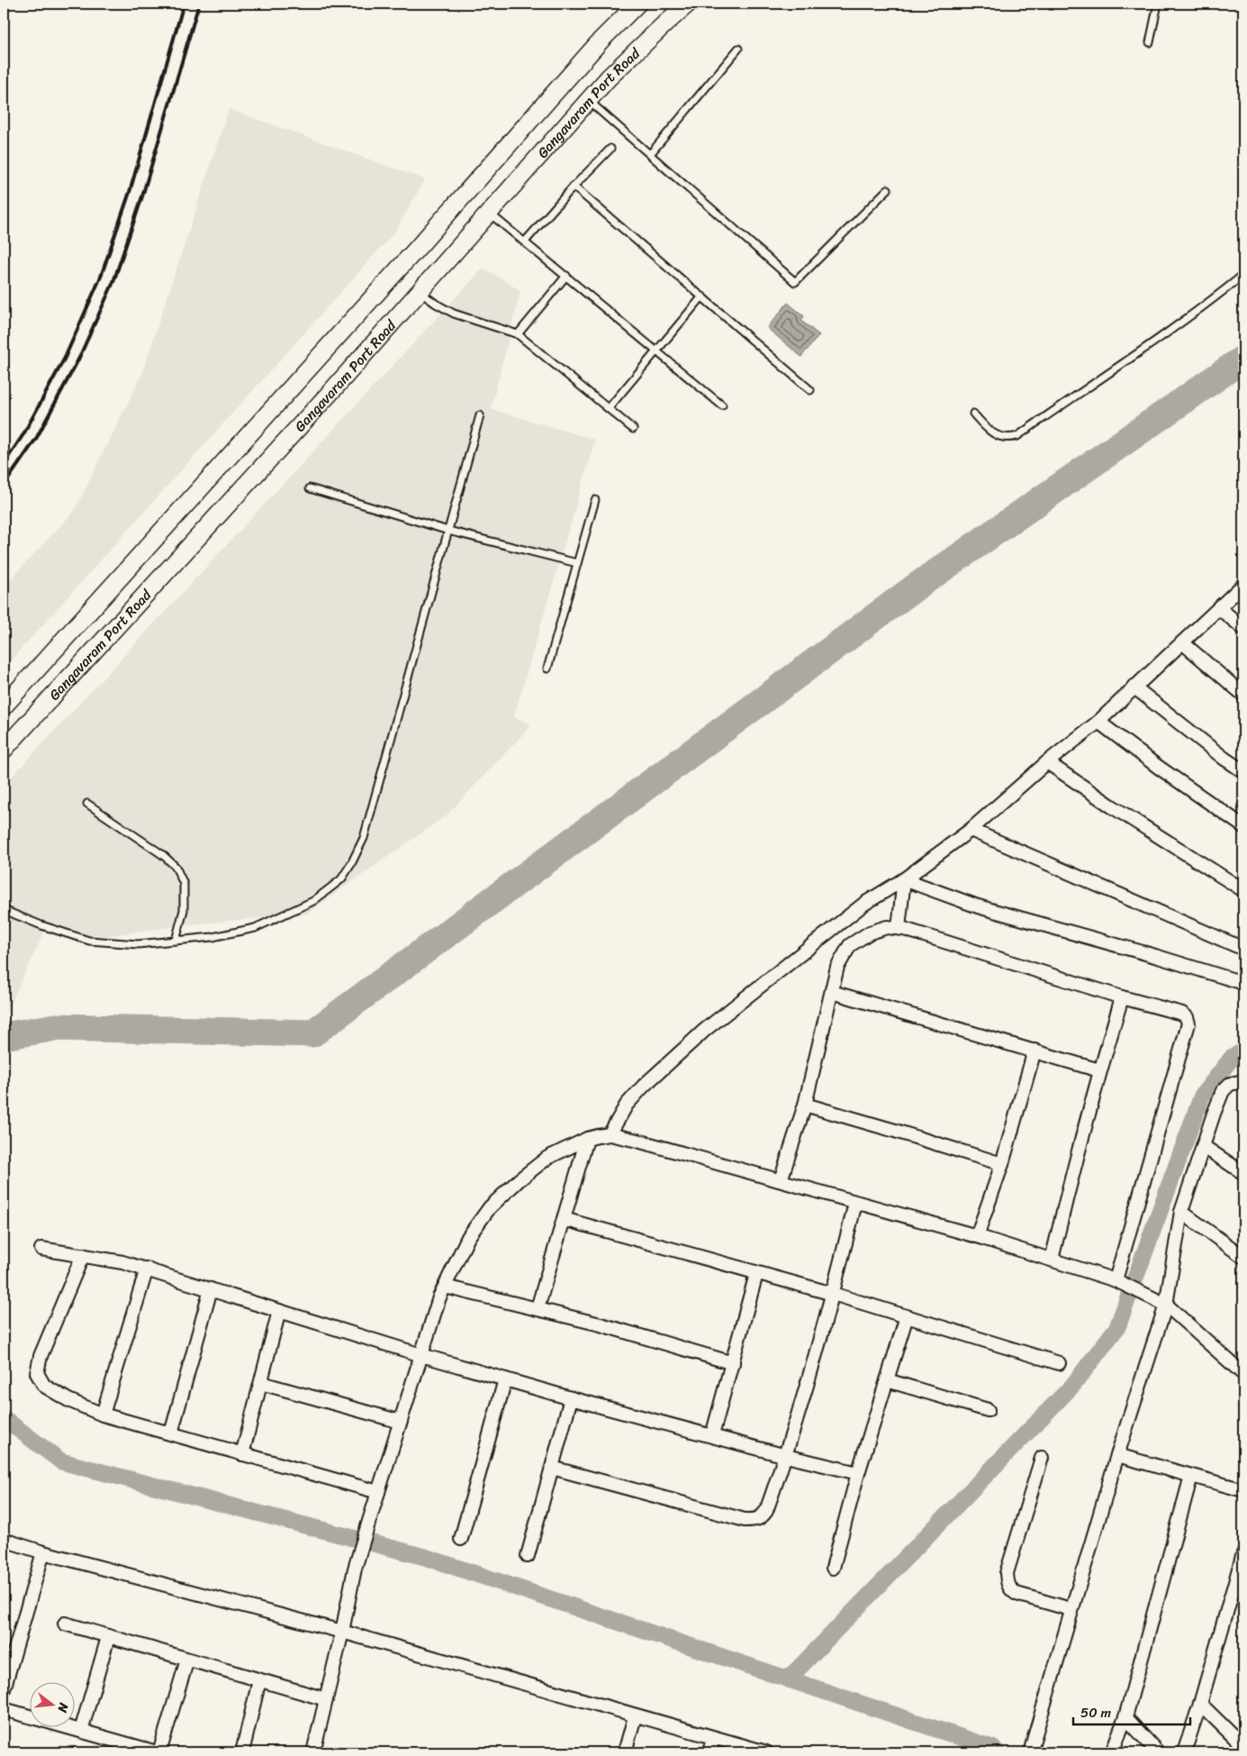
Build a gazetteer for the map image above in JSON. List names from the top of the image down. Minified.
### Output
{"streets":{"street":["Gangavaram Port Road"]},"scale_bar":"50 m","north":"right"}
